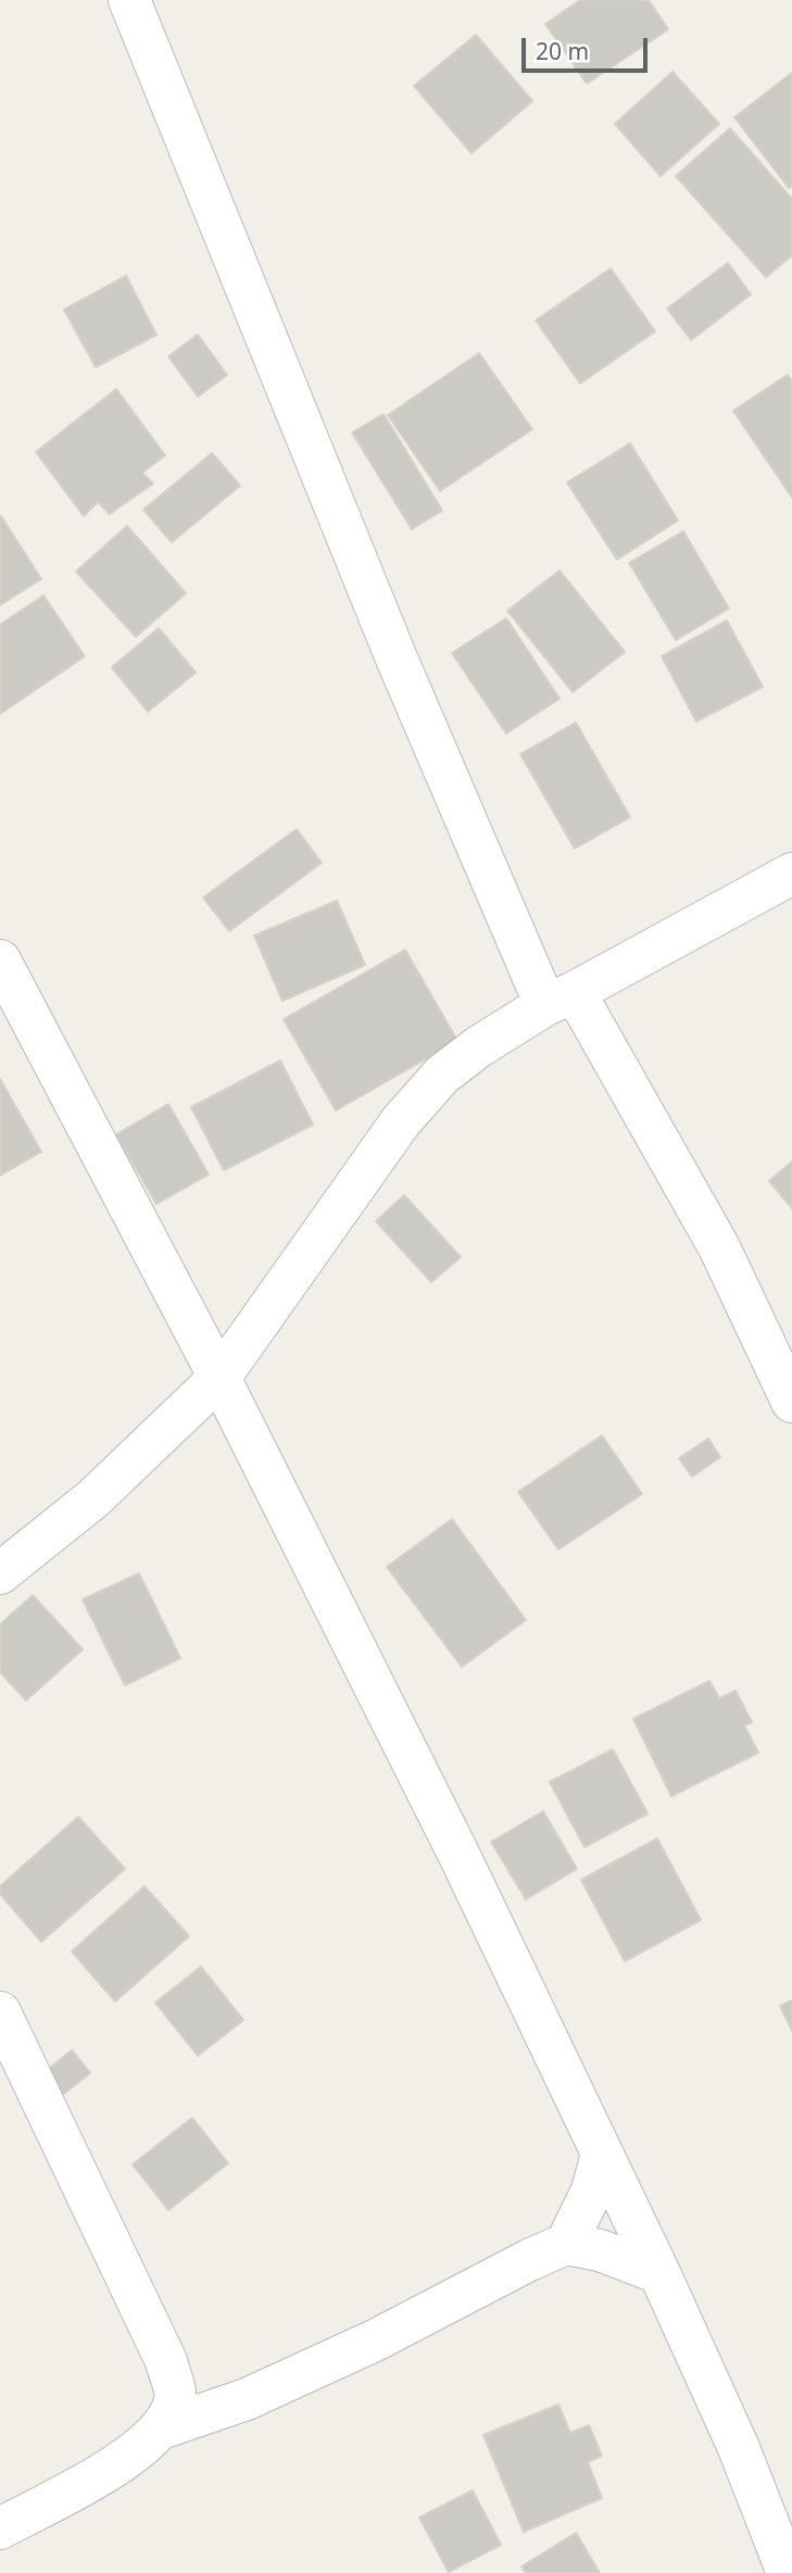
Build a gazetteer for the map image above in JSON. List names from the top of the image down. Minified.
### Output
{"scale_bar":"20 m"}
